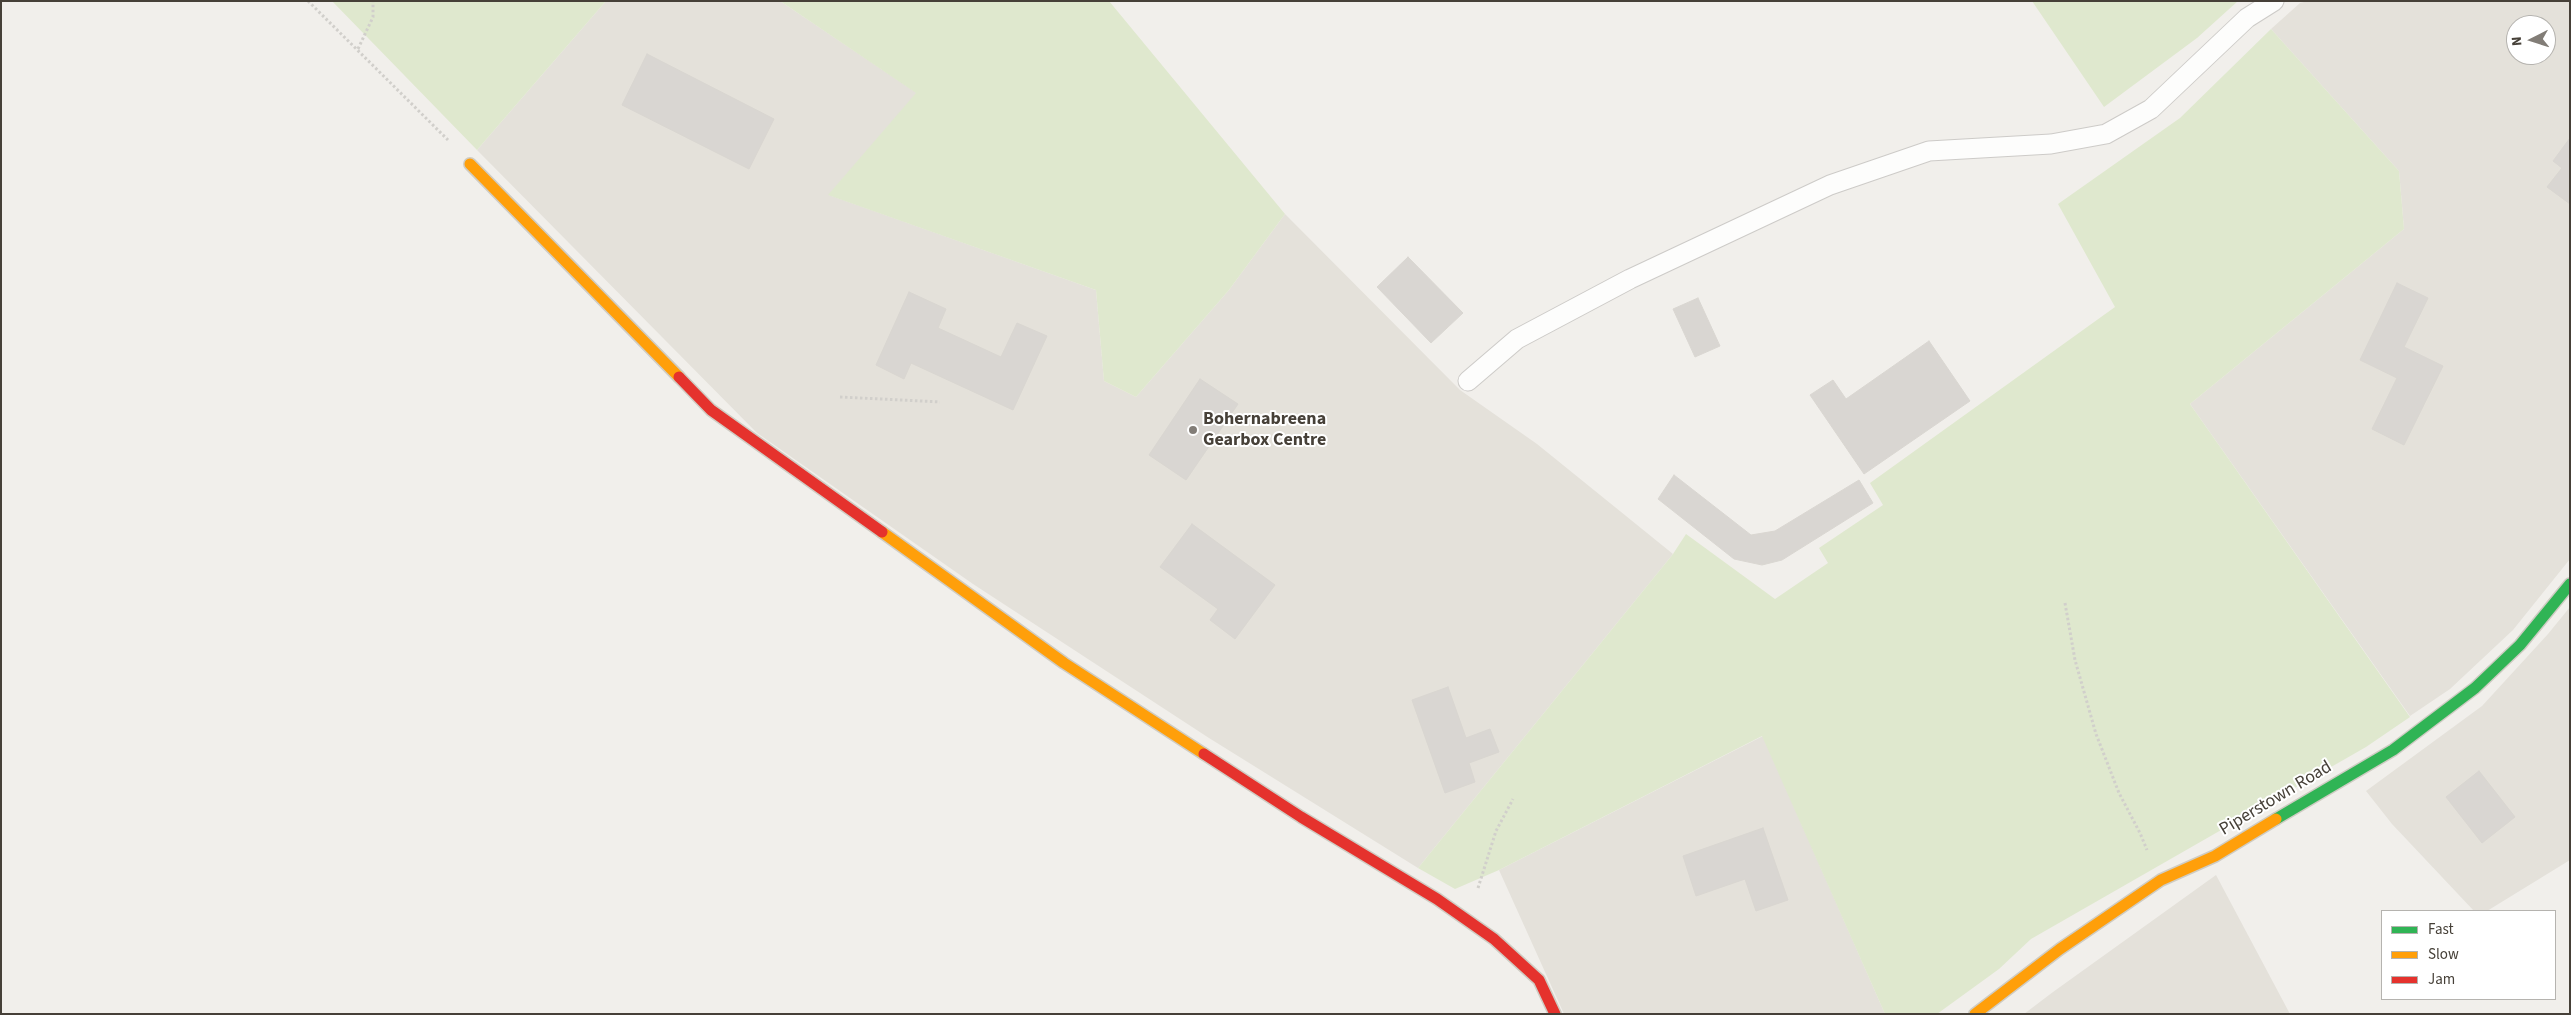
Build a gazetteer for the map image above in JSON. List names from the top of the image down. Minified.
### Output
{"streets":{"street":["Piperstown Road"]},"places":["Bohernabreena Gearbox Centre"],"legend":["Fast","Slow","Jam"],"north":"left"}
